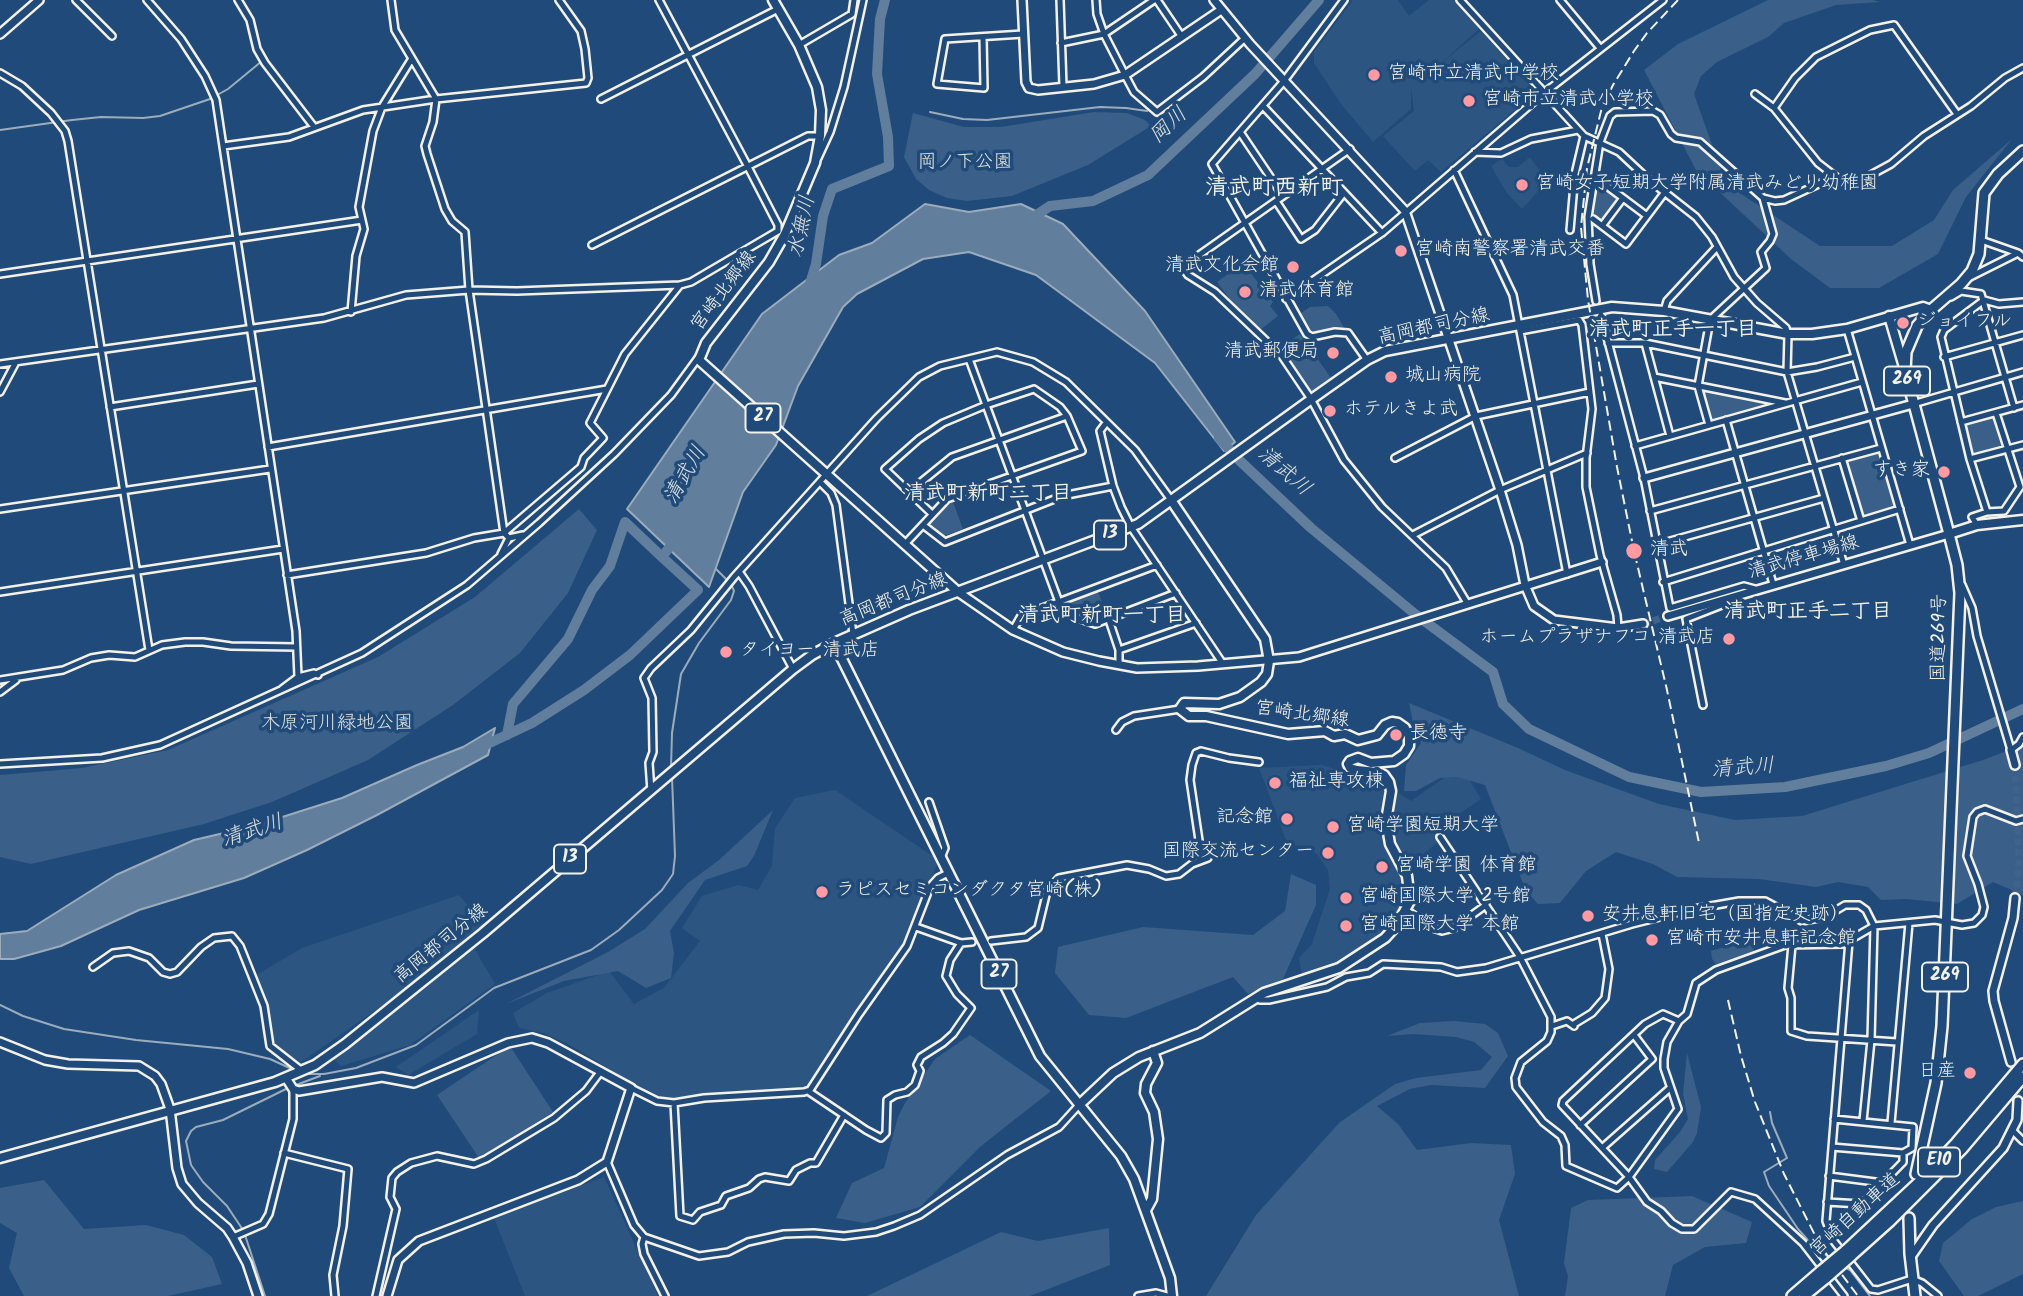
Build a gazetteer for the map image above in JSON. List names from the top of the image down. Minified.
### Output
{"streets":{"highway":["269","国道269号","E10","宮崎自動車道"],"main road":["宮崎北郷線","高岡都司分線","27","13"],"street":["清武停車場線"]},"crossings":[["宮崎北郷線","高岡都司分線"],["高岡都司分線","27"],["高岡都司分線","国道269号"],["清武停車場線","国道269号"]],"districts":["清武町西新町","清武町正手一丁目","清武町新町二丁目","清武町正手二丁目","清武町新町一丁目"],"water":["岡川","水無川","清武川"],"parks":["岡ノ下公園","木原河川緑地公園"],"places":["宮崎市立清武中学校","宮崎市立清武小学校","宮崎女子短期大学附属清武みどり幼稚園","宮崎南警察署清武交番","清武文化会館","清武体育館","ジョイフル","清武郵便局","城山病院","ホテルきよ武","すき家","清武","ホームプラザナフコ 清武店","タイヨー 清武店","長徳寺","福祉専攻棟","記念館","宮崎学園短期大学","国際交流センター","宮崎学園 体育館","ラピスセミコンダクタ宮崎(株)","宮崎国際大学 2号館","安井息軒旧宅（国指定史跡）","宮崎国際大学 本館","宮崎市安井息軒記念館","日産"]}
